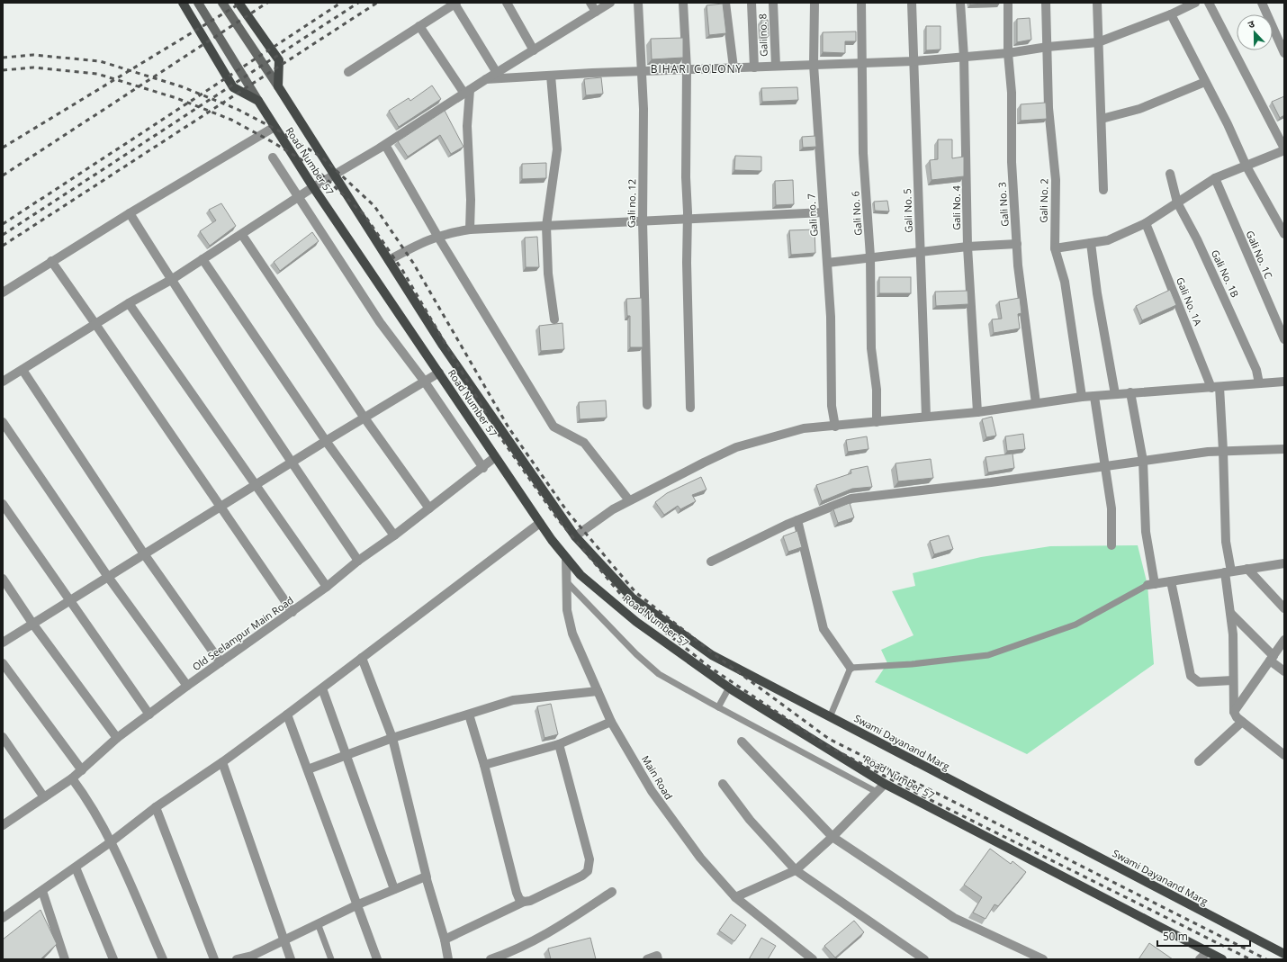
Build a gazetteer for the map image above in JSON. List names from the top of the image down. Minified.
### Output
{"streets":{"main road":["Road Number 57","Swami Dayanand Marg"],"street":["Gali no. 8","Gali No. 2","Gali no. 12","Gali No. 3","Gali No. 4","Gali No. 5","Gali No. 6","Gali no. 7","Gali No. 1C","Gali No. 1B","Gali No. 1A","Old Seelampur Main Road","Main Road"]},"crossings":[["Road Number 57","Old Seelampur Main Road"],["Road Number 57","Swami Dayanand Marg"],["Road Number 57","Main Road"]],"districts":["BIHARI COLONY"],"scale_bar":"50 m","north":"top"}
